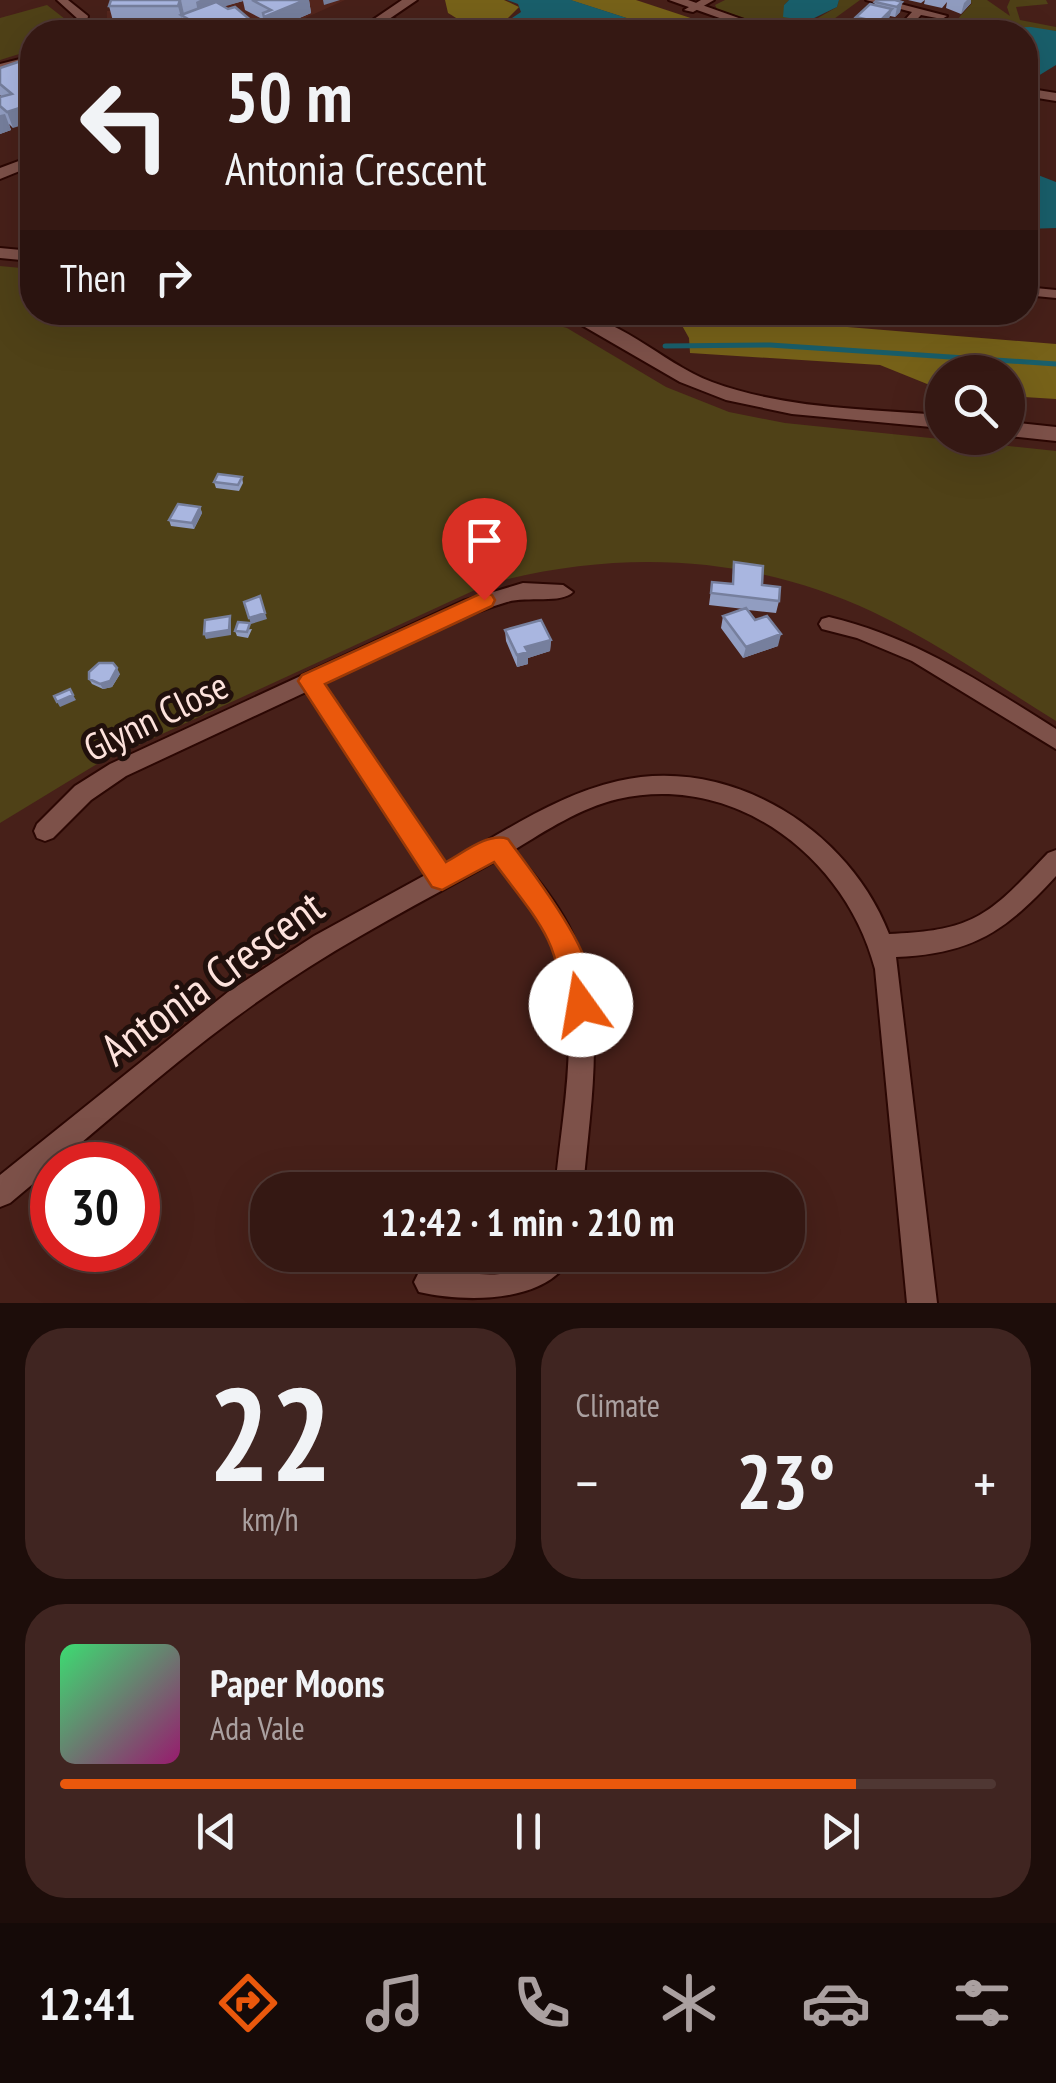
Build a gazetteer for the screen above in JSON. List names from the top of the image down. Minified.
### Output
{"streets":{"street":["Glynn Close","Antonia Crescent"]},"page":{"turn":["50 m","Antonia Crescent"],"then":"Then","limit":"30","trip":"12:42 · 1 min · 210 m","tile":[["22","km/h"],"Climate"],"heat":["−","23°","+"],"song":["Paper Moons","Ada Vale"],"tabs":"12:41"}}
